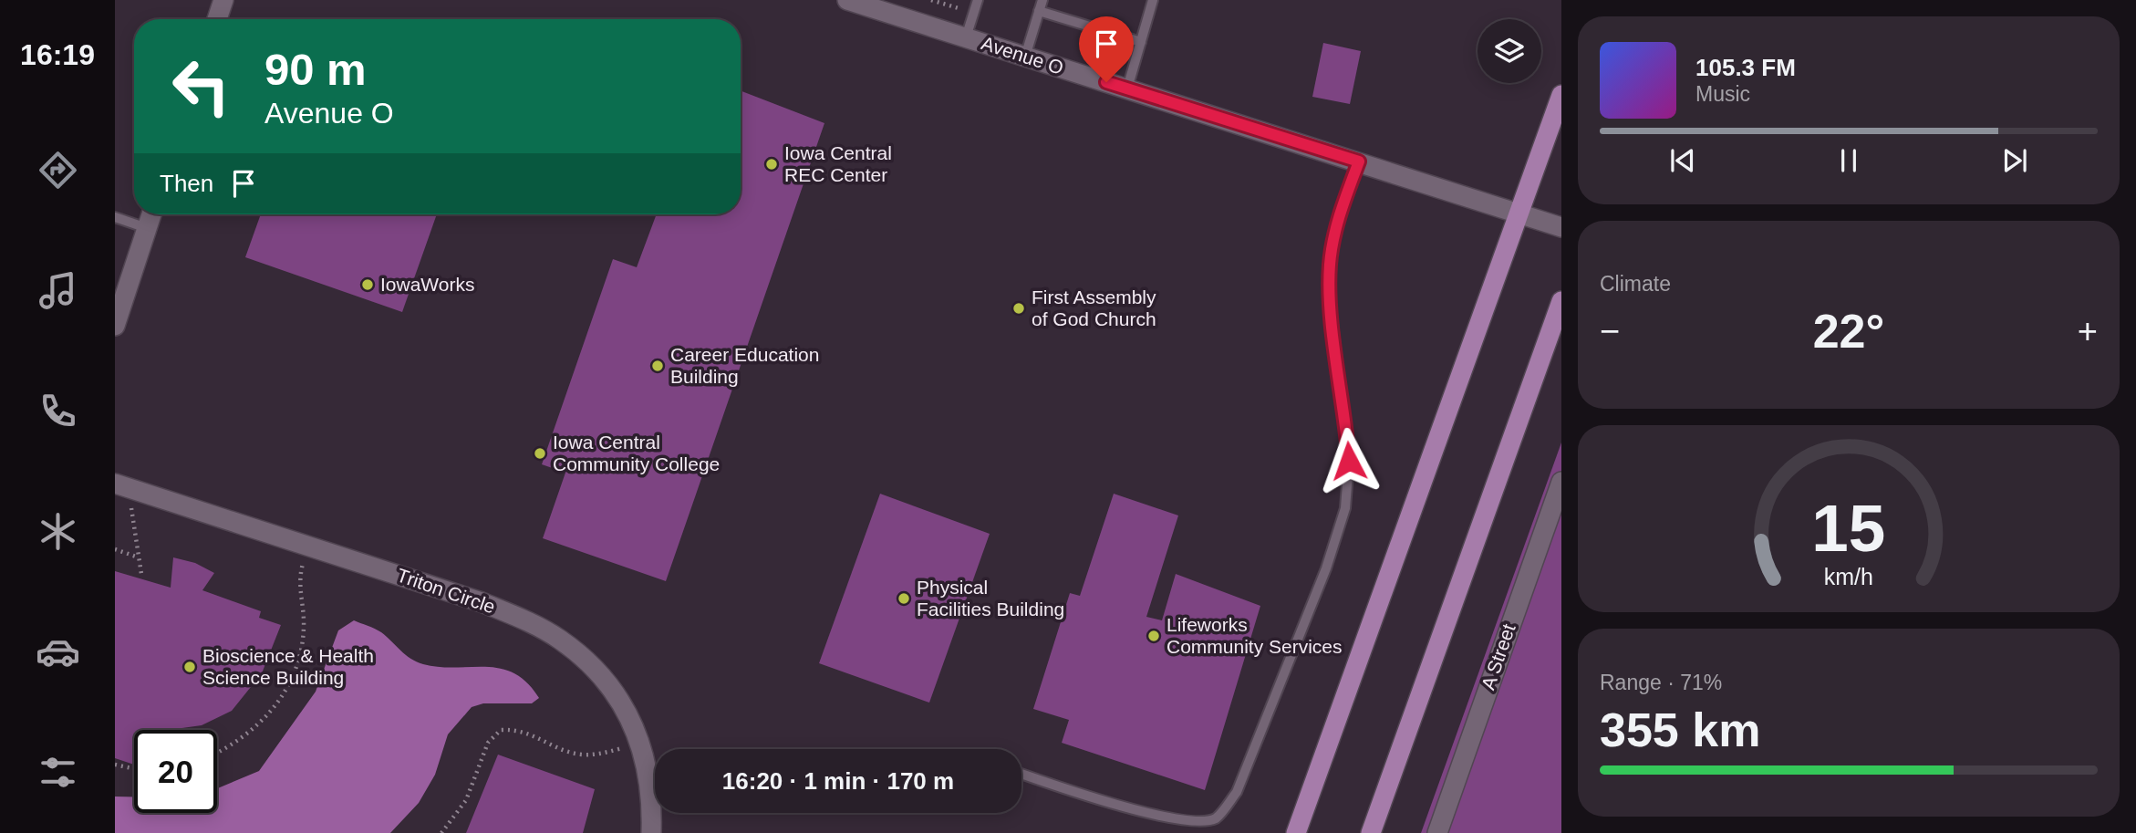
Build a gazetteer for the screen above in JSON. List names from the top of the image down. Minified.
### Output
{"streets":{"street":["Avenue O","Triton Circle","A Street"]},"places":["Iowa Central REC Center","IowaWorks","First Assembly of God Church","Career Education Building","Iowa Central Community College","Physical Facilities Building","Lifeworks Community Services","Bioscience & Health Science Building"],"page":{"tabs":"16:19","turn":["90 m","Avenue O"],"song":["105.3 FM","Music"],"then":"Then","tile":["Climate",["Range · 71%","355 km"]],"heat":["−","22°","+"],"limit":"20","trip":"16:20 · 1 min · 170 m","gauge":["15","km/h"]}}
